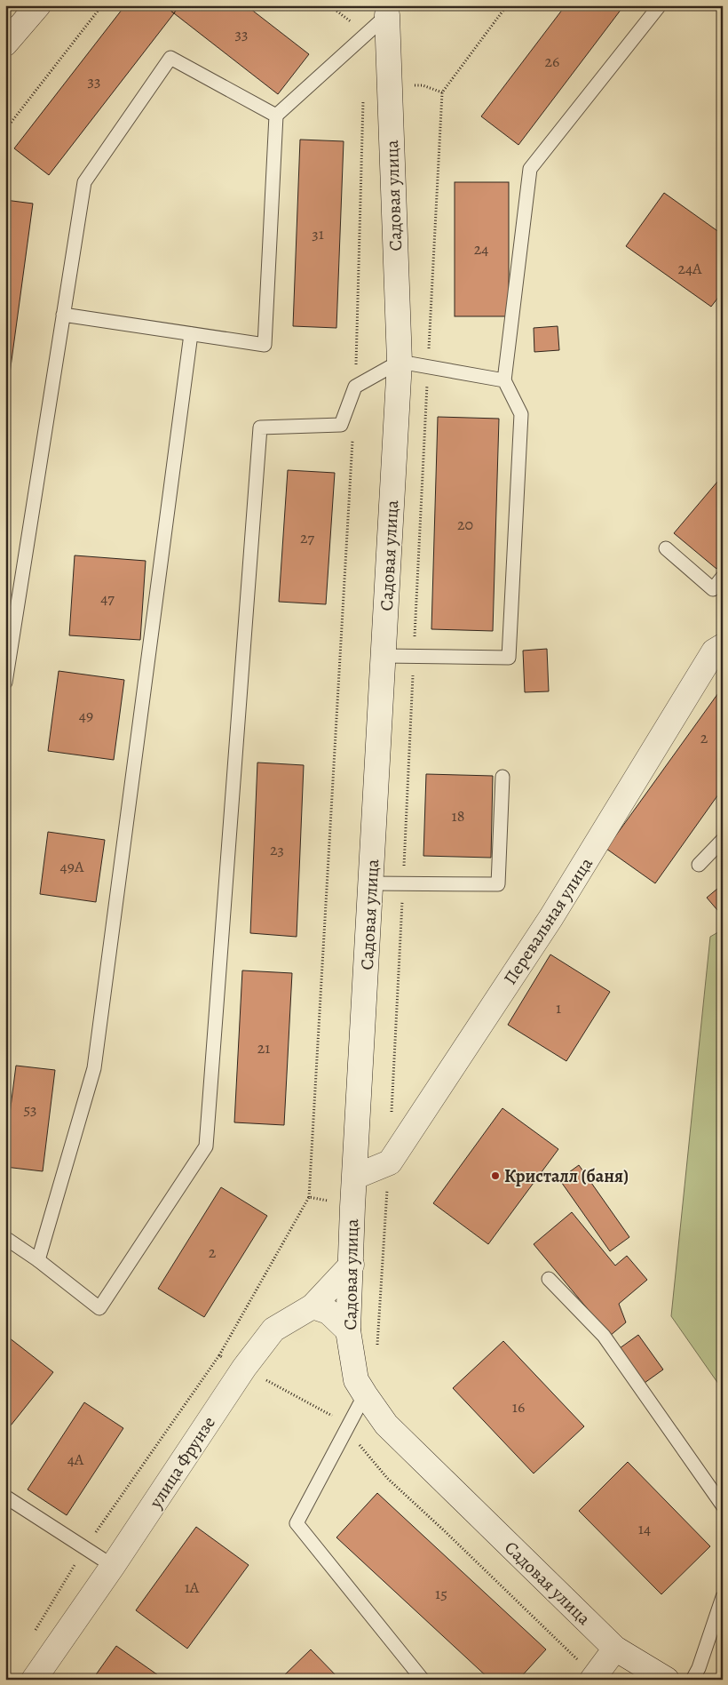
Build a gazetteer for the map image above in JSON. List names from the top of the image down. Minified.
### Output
{"streets":{"street":["Садовая улица","Перевальная улица","улица Фрунзе"]},"crossings":[["Садовая улица","улица Фрунзе"]],"places":["Кристалл (баня)"],"house_numbers":["33","26","33","31","24","24А","20","27","47","49","2","18","23","49А","1","21","53","2","16","4А","14","1А","15"]}
